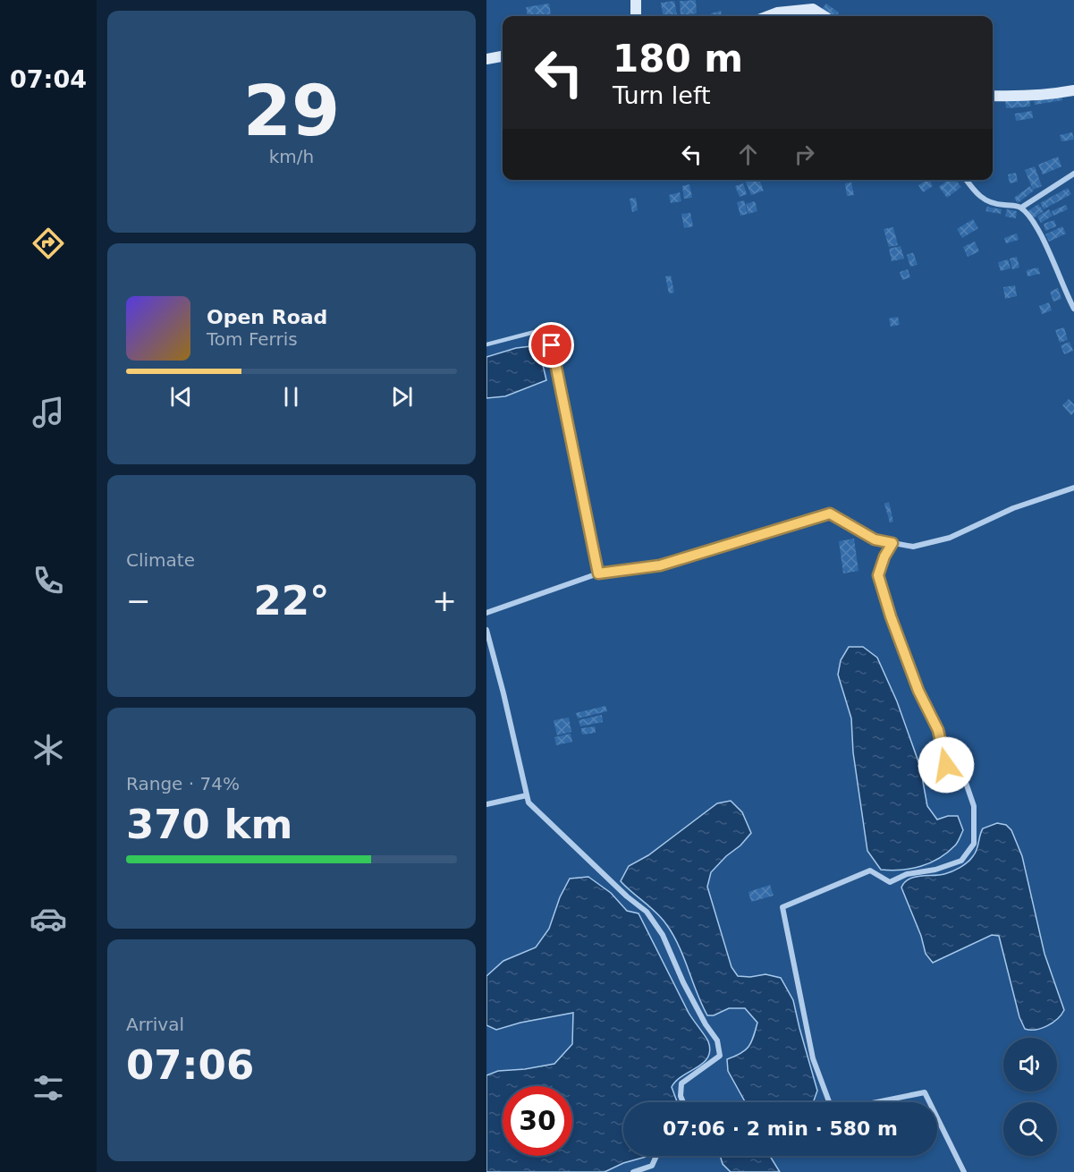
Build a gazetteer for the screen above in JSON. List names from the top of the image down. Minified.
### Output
{"page":{"tabs":"07:04","tile":[["29","km/h"],"Climate",["Range · 74%","370 km"],["Arrival","07:06"]],"turn":["180 m","Turn left"],"song":["Open Road","Tom Ferris"],"heat":["−","22°","+"],"limit":"30","trip":"07:06 · 2 min · 580 m"}}
